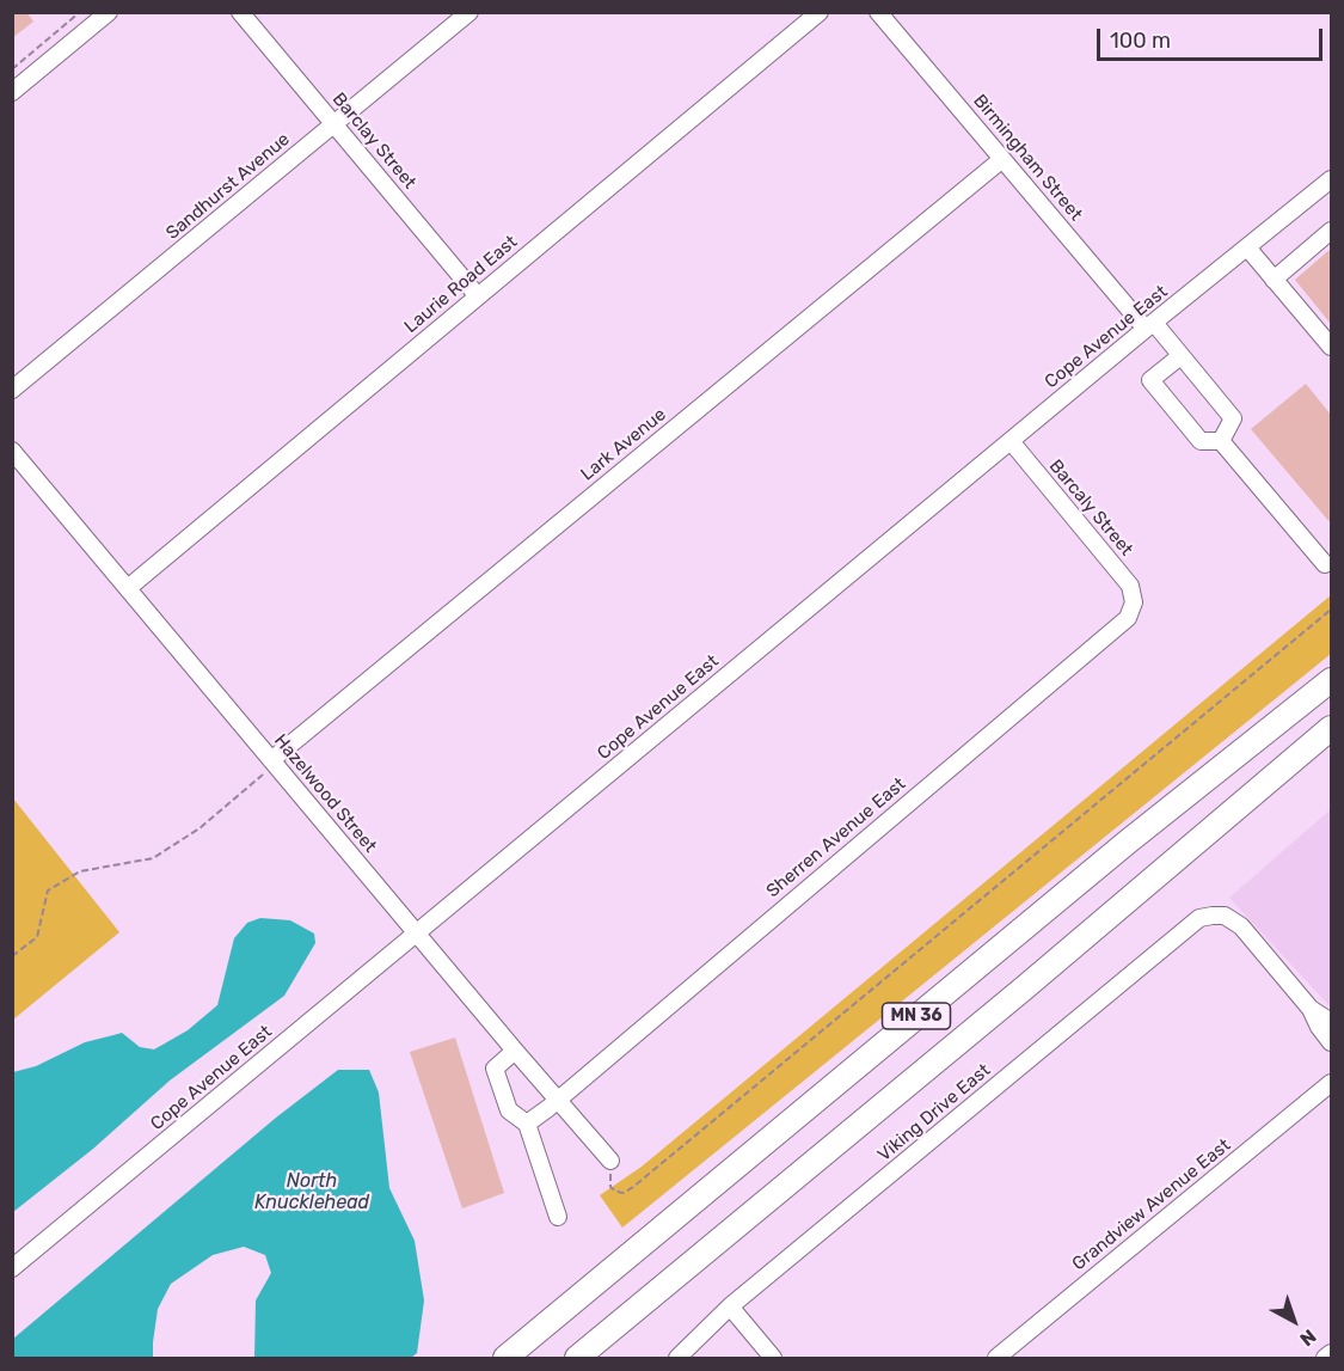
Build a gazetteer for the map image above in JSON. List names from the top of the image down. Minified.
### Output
{"streets":{"highway":["MN 36"],"street":["Barclay Street","Birmingham Street","Sandhurst Avenue","Laurie Road East","Cope Avenue East","Lark Avenue","Barcaly Street","Hazelwood Street","Sherren Avenue East","Viking Drive East","Grandview Avenue East"]},"crossings":[["Barclay Street","Sandhurst Avenue"],["Barclay Street","Laurie Road East"],["Birmingham Street","Cope Avenue East"],["Birmingham Street","Lark Avenue"],["Laurie Road East","Hazelwood Street"],["Cope Avenue East","Barcaly Street"],["Cope Avenue East","Hazelwood Street"],["Lark Avenue","Hazelwood Street"],["Barcaly Street","Sherren Avenue East"],["Hazelwood Street","Sherren Avenue East"]],"water":["North Knucklehead"],"scale_bar":"100 m","north":"bottom right"}
